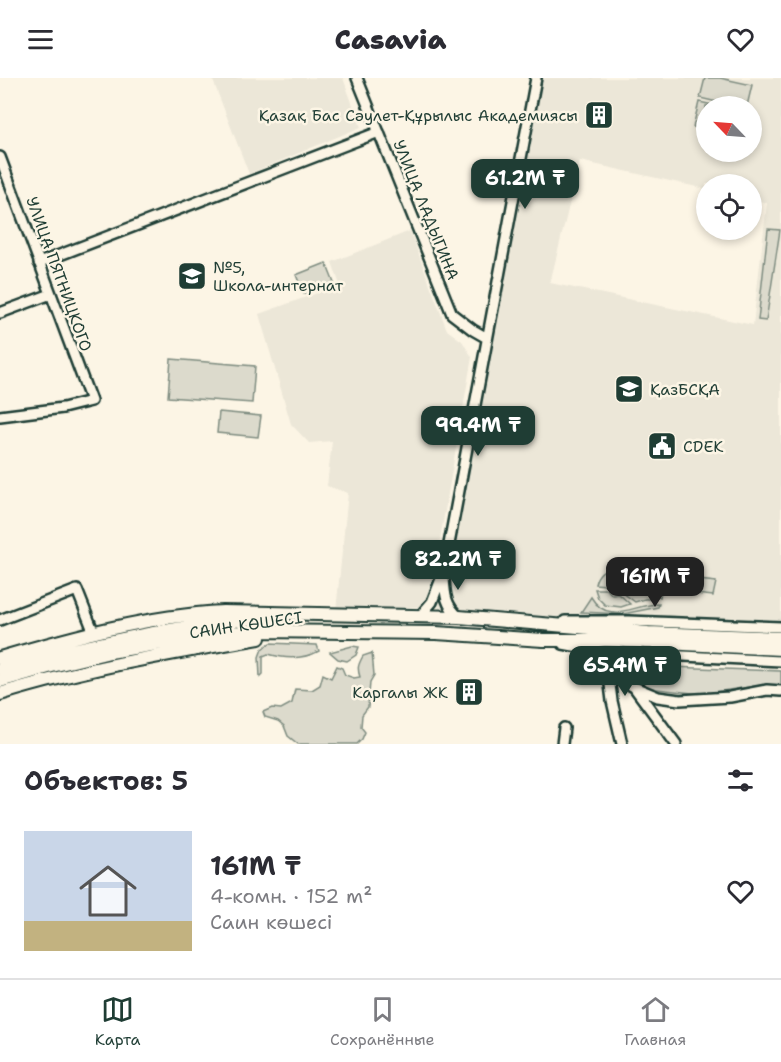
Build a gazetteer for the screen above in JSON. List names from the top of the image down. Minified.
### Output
{"streets":{"main road":["САИН КӨШЕСІ"],"street":["УЛИЦА ЛАДЫГИНА","УЛИЦА ПЯТНИЦКОГО"]},"places":{"building":["Қазақ Бас Сәулет-Құрылыс Академиясы","Каргалы ЖК"],"school or university":["№5, Школа-интернат","ҚазБСҚА"],"public building":["CDEK"]},"north":"top left","page":{"header":"Casavia","price":["61.2M ₸","99.4M ₸","82.2M ₸","161M ₸","65.4M ₸"],"heading":"Объектов: 5","list":[{"name":"161M ₸","note":"4-комн. · 152 m² · Саин көшесі"}],"tabs":["Карта","Сохранённые","Главная"]}}
